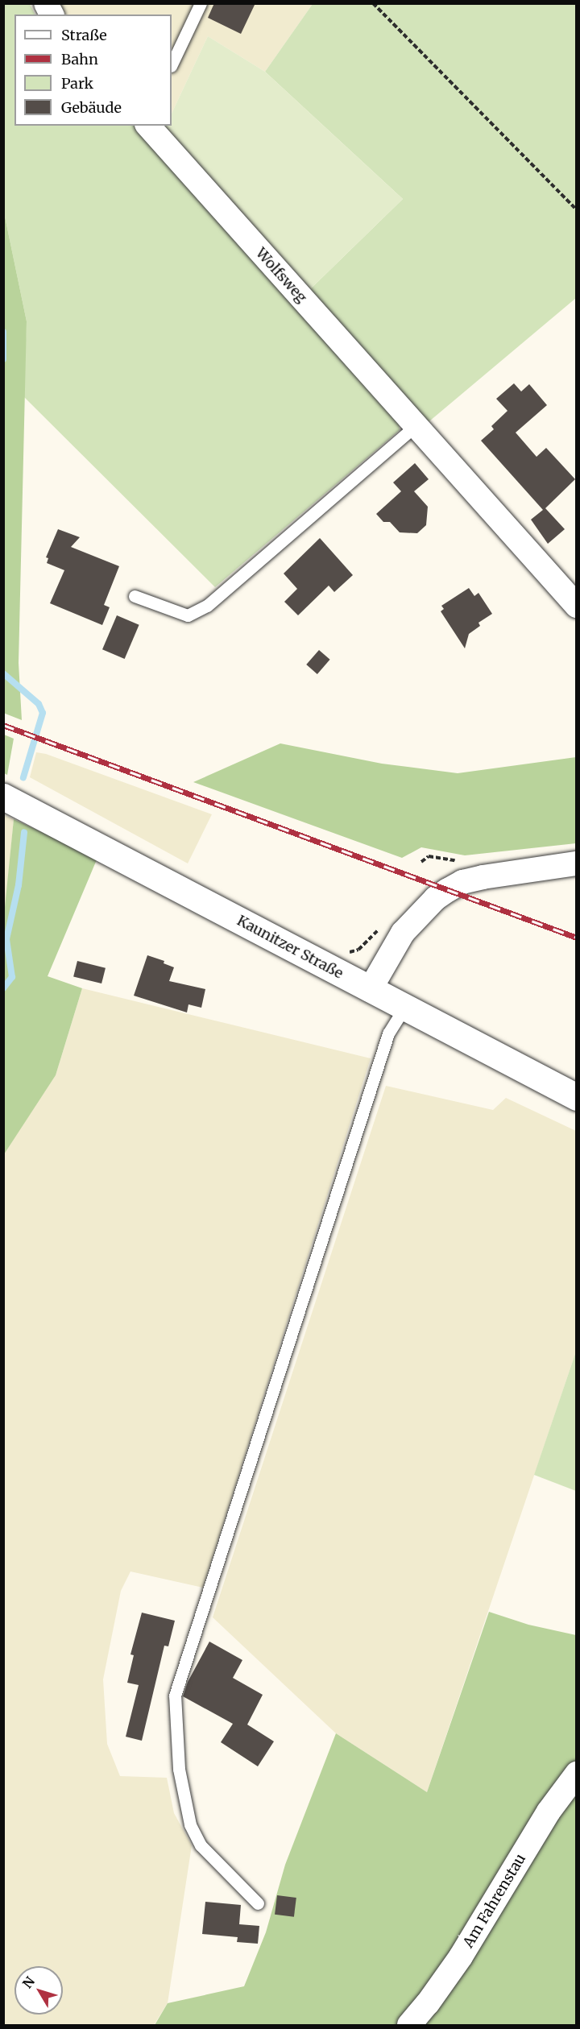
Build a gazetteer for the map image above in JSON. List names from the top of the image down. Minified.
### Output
{"streets":{"street":["Wolfsweg","Kaunitzer Straße","Am Fahrenstau"]},"legend":["Straße","Bahn","Park","Gebäude"],"north":"top left"}
